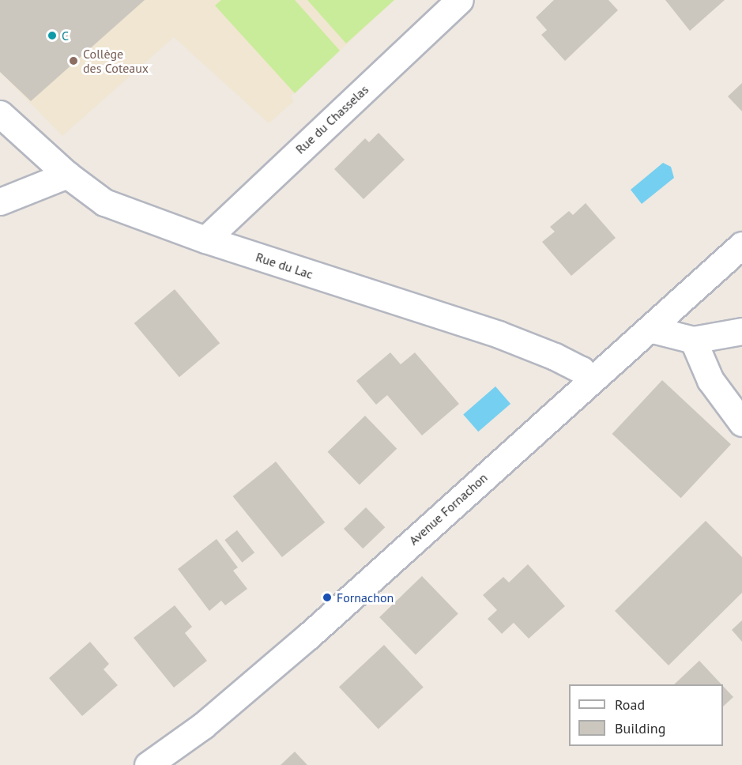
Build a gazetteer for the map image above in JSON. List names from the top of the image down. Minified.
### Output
{"streets":{"street":["Rue du Chasselas","Rue du Lac","Avenue Fornachon"]},"crossings":[["Rue du Chasselas","Rue du Lac"],["Rue du Lac","Avenue Fornachon"]],"places":["C","Collège des Coteaux","Fornachon"],"legend":["Road","Building"]}
